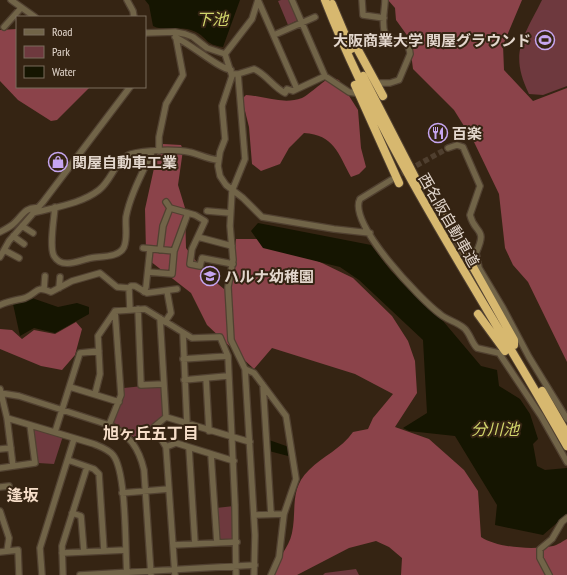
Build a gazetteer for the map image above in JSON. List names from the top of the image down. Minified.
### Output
{"streets":{"highway":["西名阪自動車道"]},"districts":["旭ヶ丘五丁目","逢坂"],"water":["下池","分川池"],"places":{"sports":["大阪商業大学 関屋グラウンド"],"restaurant":["百楽"],"shop":["関屋自動車工業"],"school or university":["ハルナ幼稚園"]},"legend":["Road","Park","Water"]}
